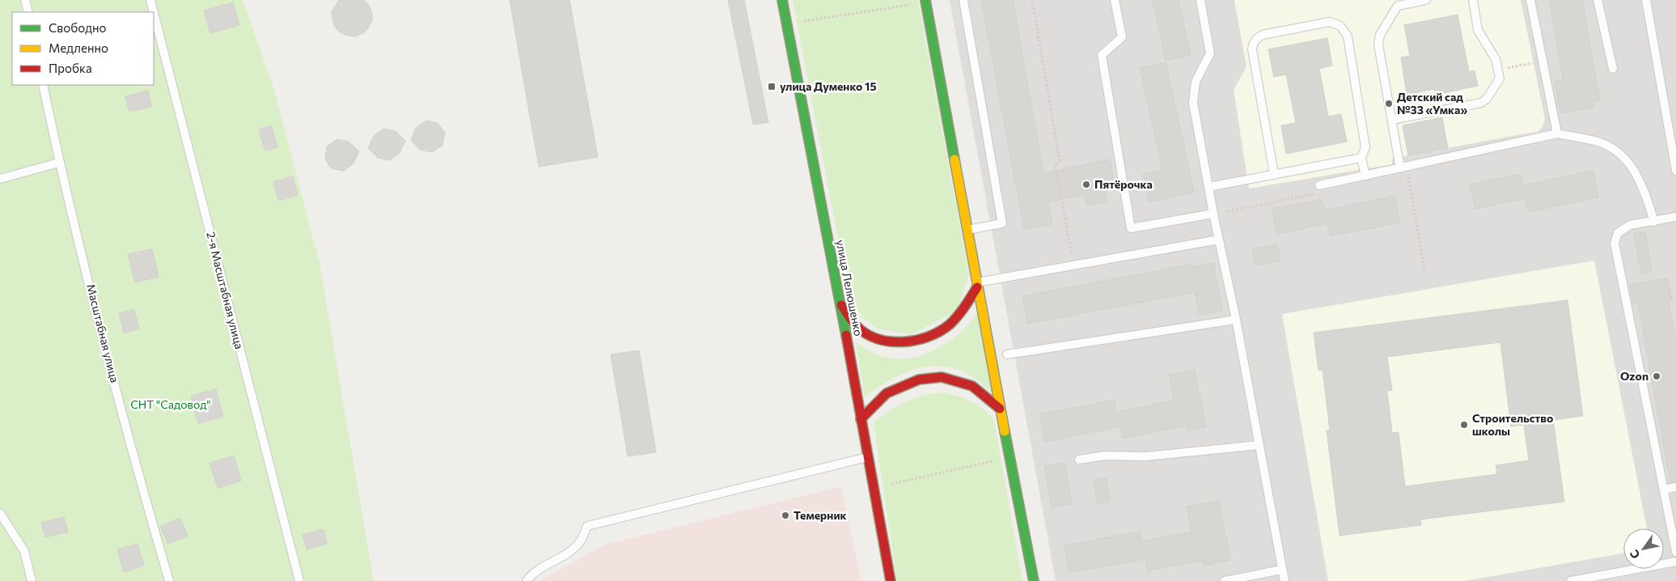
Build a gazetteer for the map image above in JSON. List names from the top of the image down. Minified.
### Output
{"streets":{"street":["улица Лелюшенко"],"lane":["2-я Масштабная улица","Масштабная улица"]},"parks":["СНТ \"Садовод\""],"places":{"transit":["улица Думенко 15"],"other":["Детский сад №33 «Умка»","Пятёрочка","Ozon","Строительство школы","Темерник"]},"legend":["Свободно","Медленно","Пробка"],"north":"bottom left"}
